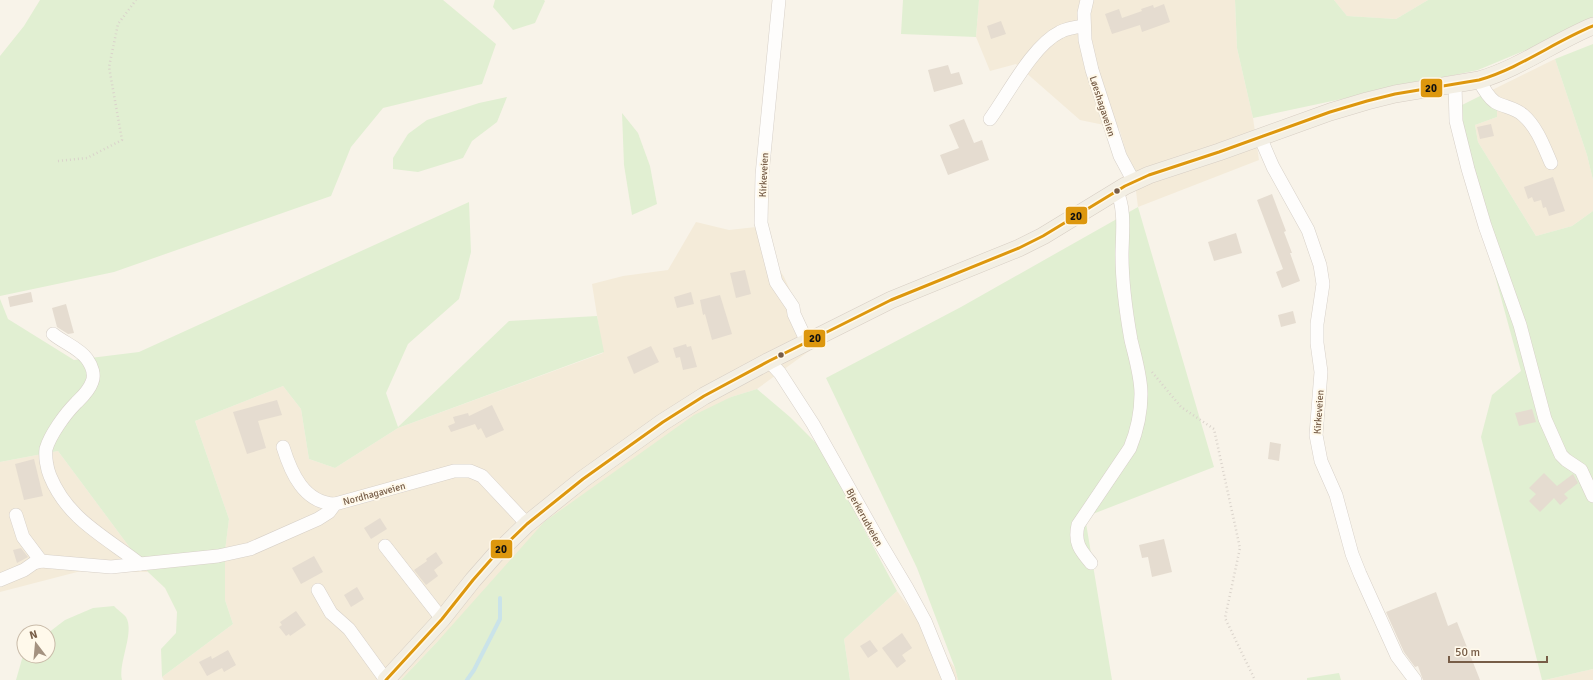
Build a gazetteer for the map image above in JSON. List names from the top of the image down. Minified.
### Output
{"streets":{"street":["Løeshagaveien","Kirkeveien","Nordhagaveien","Bjerkerudveien"]},"lines":["transit line 20"],"scale_bar":"50 m","north":"top"}
